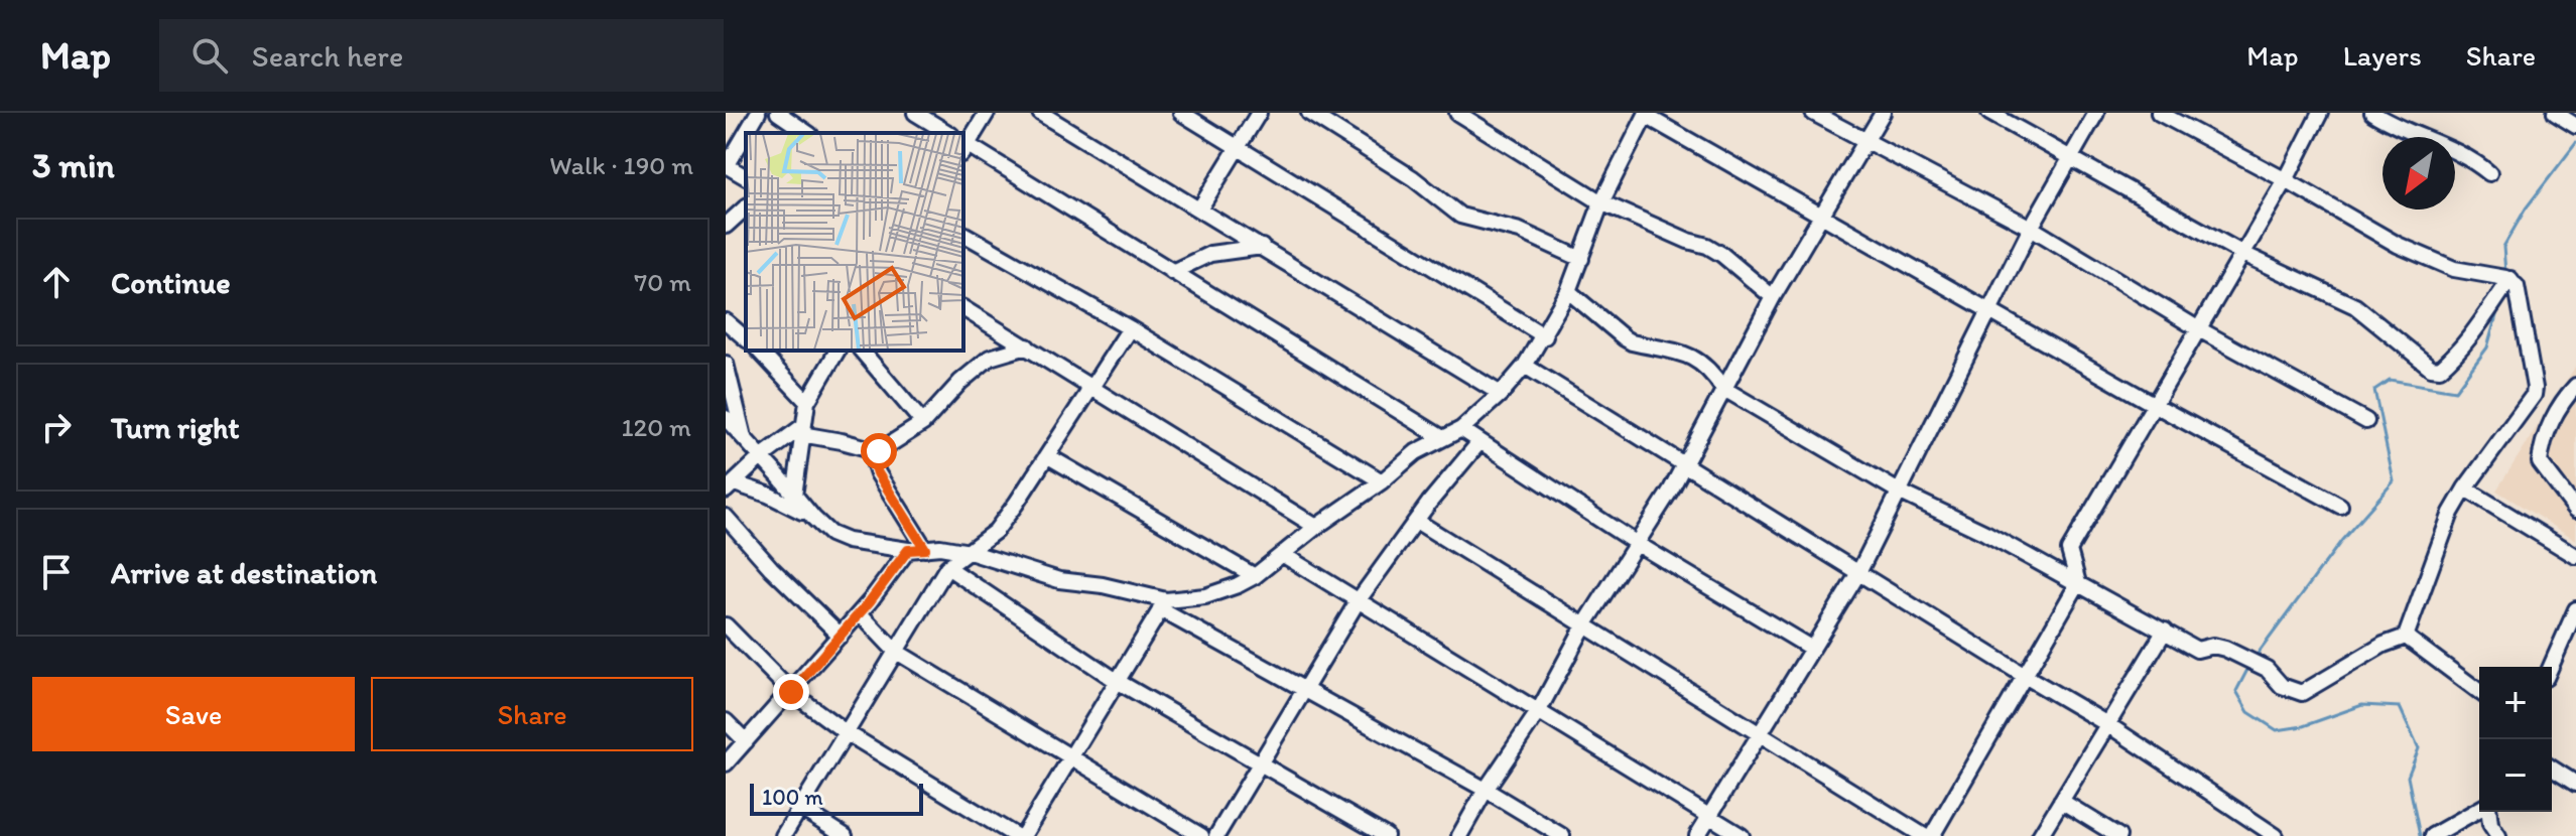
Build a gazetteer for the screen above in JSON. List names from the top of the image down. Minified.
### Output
{"scale_bar":"100 m","north":"bottom left","page":{"header":"Map","search":"Search here","nav":["Map","Layers","Share"],"heading":["3 min","Walk · 190 m"],"list":[["Continue","70 m"],["Turn right","120 m"],"Arrive at destination"],"buttons":["Save","Share"],"map_buttons":["+","−"],"scale":"100 m"}}
